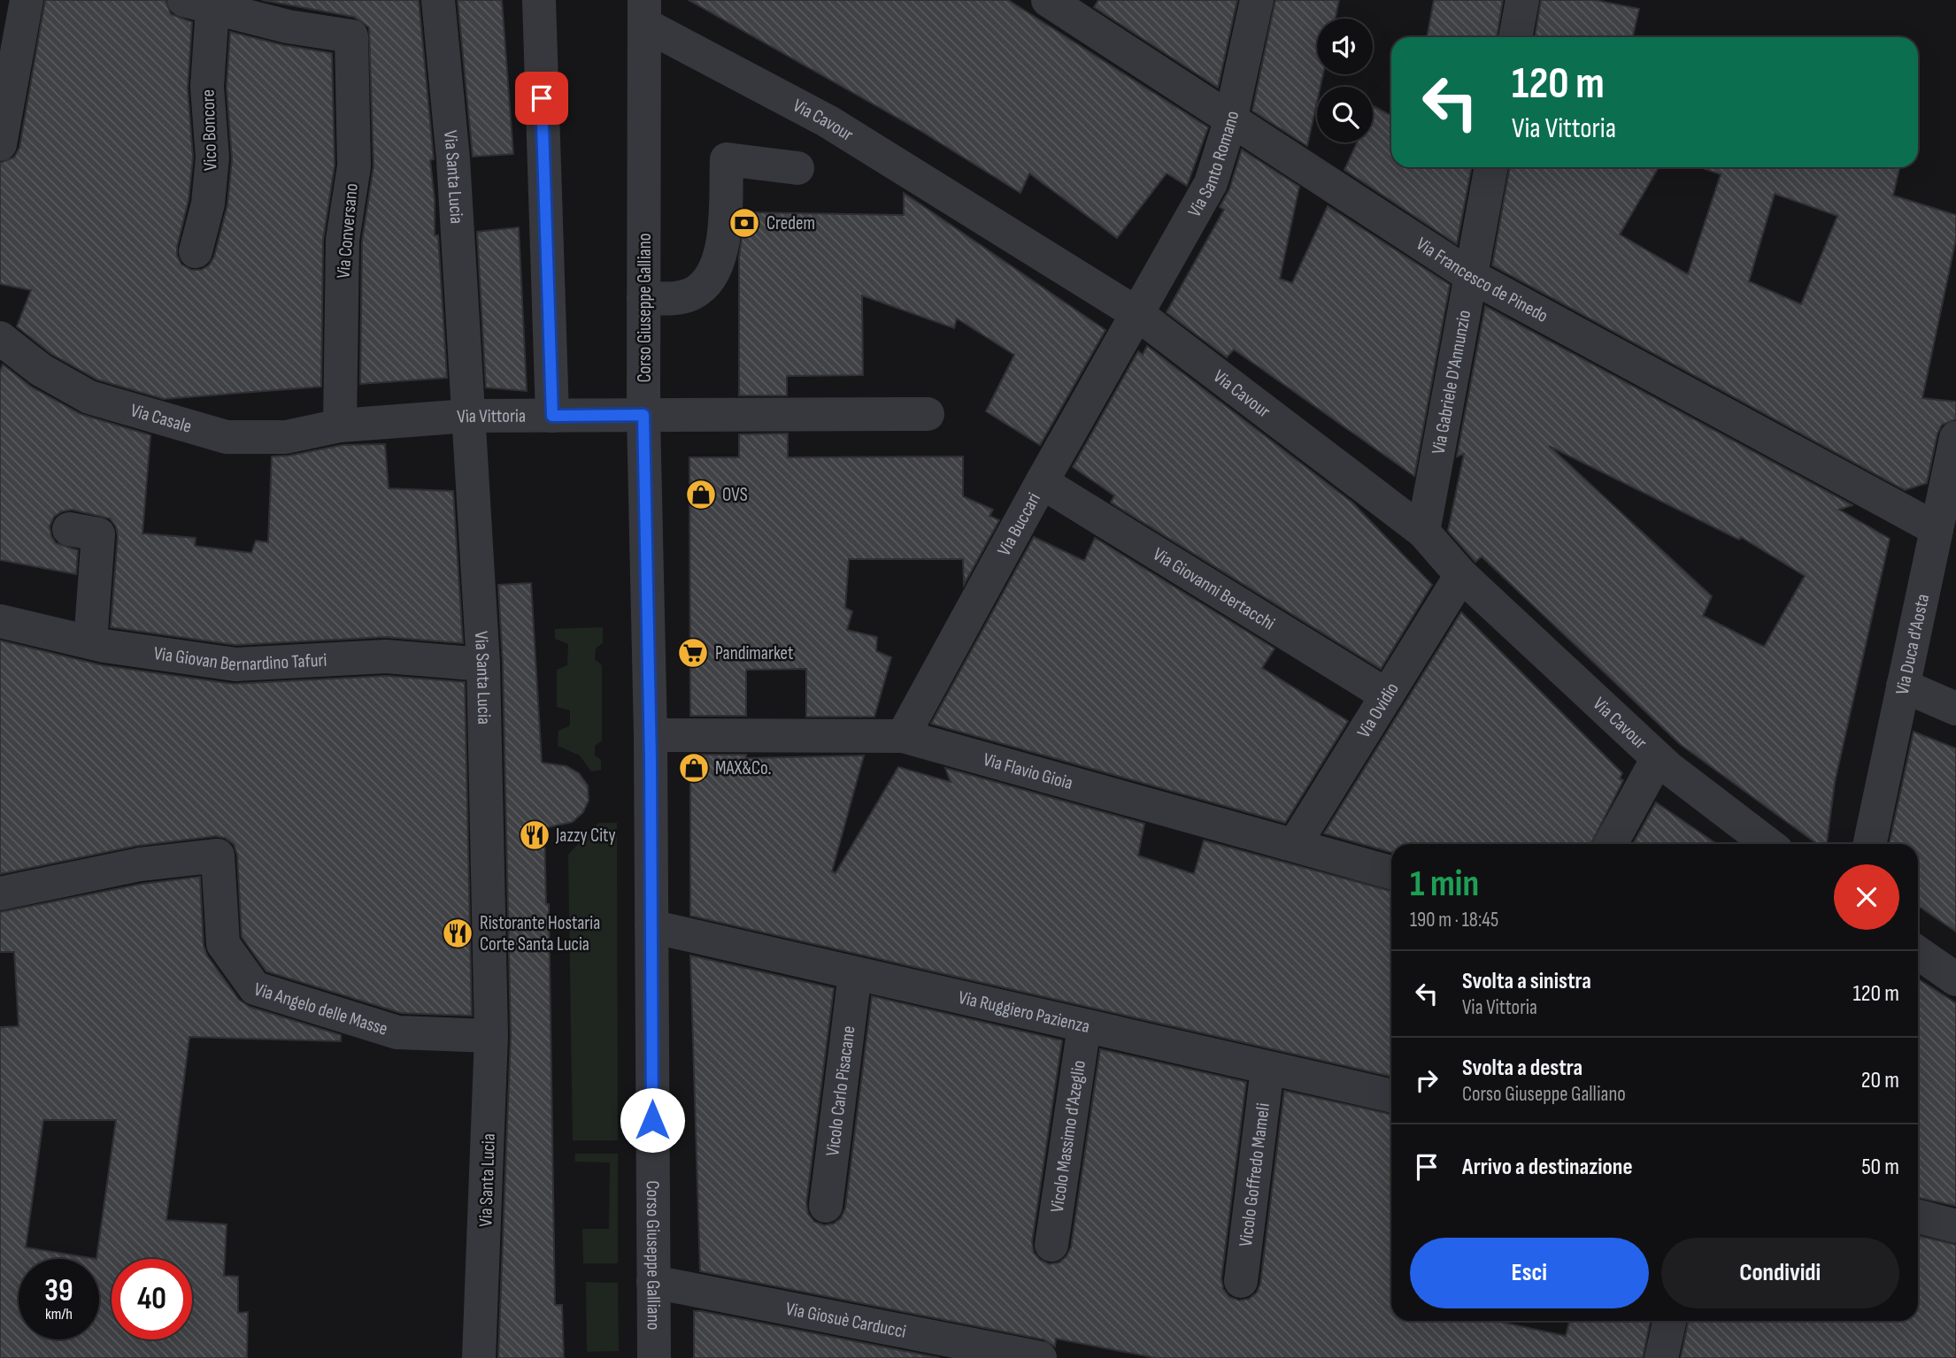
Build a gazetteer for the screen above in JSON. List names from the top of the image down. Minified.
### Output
{"streets":{"street":["Via Cavour","Vico Boncore","Via Santo Romano","Via Santa Lucia","Via Conversano","Via Francesco de Pinedo","Corso Giuseppe Galliano","Via Gabriele D'Annunzio","Via Vittoria","Via Casale","Via Buccari","Via Giovanni Bertacchi","Via Duca d'Aosta","Via Giovan Bernardino Tafuri","Via Ovidio","Via Flavio Gioia","Via Angelo delle Masse","Via Ruggiero Pazienza","Vicolo Carlo Pisacane","Vicolo Massimo d'Azeglio","Vicolo Goffredo Mameli","Via Giosuè Carducci"]},"crossings":[["Via Cavour","Via Santo Romano"],["Via Cavour","Corso Giuseppe Galliano"],["Via Cavour","Via Gabriele D'Annunzio"],["Via Cavour","Via Buccari"],["Via Cavour","Via Ovidio"],["Via Santo Romano","Via Francesco de Pinedo"],["Via Santo Romano","Via Buccari"],["Via Santa Lucia","Via Vittoria"],["Via Santa Lucia","Via Giovan Bernardino Tafuri"],["Via Santa Lucia","Via Angelo delle Masse"],["Via Conversano","Via Vittoria"],["Via Conversano","Via Casale"],["Via Francesco de Pinedo","Via Gabriele D'Annunzio"],["Via Francesco de Pinedo","Via Duca d'Aosta"],["Corso Giuseppe Galliano","Via Vittoria"],["Corso Giuseppe Galliano","Via Flavio Gioia"],["Corso Giuseppe Galliano","Via Ruggiero Pazienza"],["Corso Giuseppe Galliano","Via Giosuè Carducci"],["Via Vittoria","Via Casale"],["Via Buccari","Via Giovanni Bertacchi"],["Via Buccari","Via Flavio Gioia"],["Via Giovanni Bertacchi","Via Ovidio"],["Via Ovidio","Via Flavio Gioia"],["Via Ruggiero Pazienza","Vicolo Carlo Pisacane"],["Via Ruggiero Pazienza","Vicolo Massimo d'Azeglio"],["Via Ruggiero Pazienza","Vicolo Goffredo Mameli"]],"places":{"bank":["Credem"],"shop":["OVS","MAX&Co."],"supermarket":["Pandimarket"],"restaurant":["Jazzy City","Ristorante Hostaria Corte Santa Lucia"]},"page":{"turn":["120 m","Via Vittoria"],"heading":["1 min","190 m · 18:45"],"list":[{"name":"Svolta a sinistra","note":"Via Vittoria","value":"120 m"},{"name":"Svolta a destra","note":"Corso Giuseppe Galliano","value":"20 m"},{"name":"Arrivo a destinazione","value":"50 m"}],"buttons":["Esci","Condividi"],"speed":"39 km/h","limit":"40"}}
